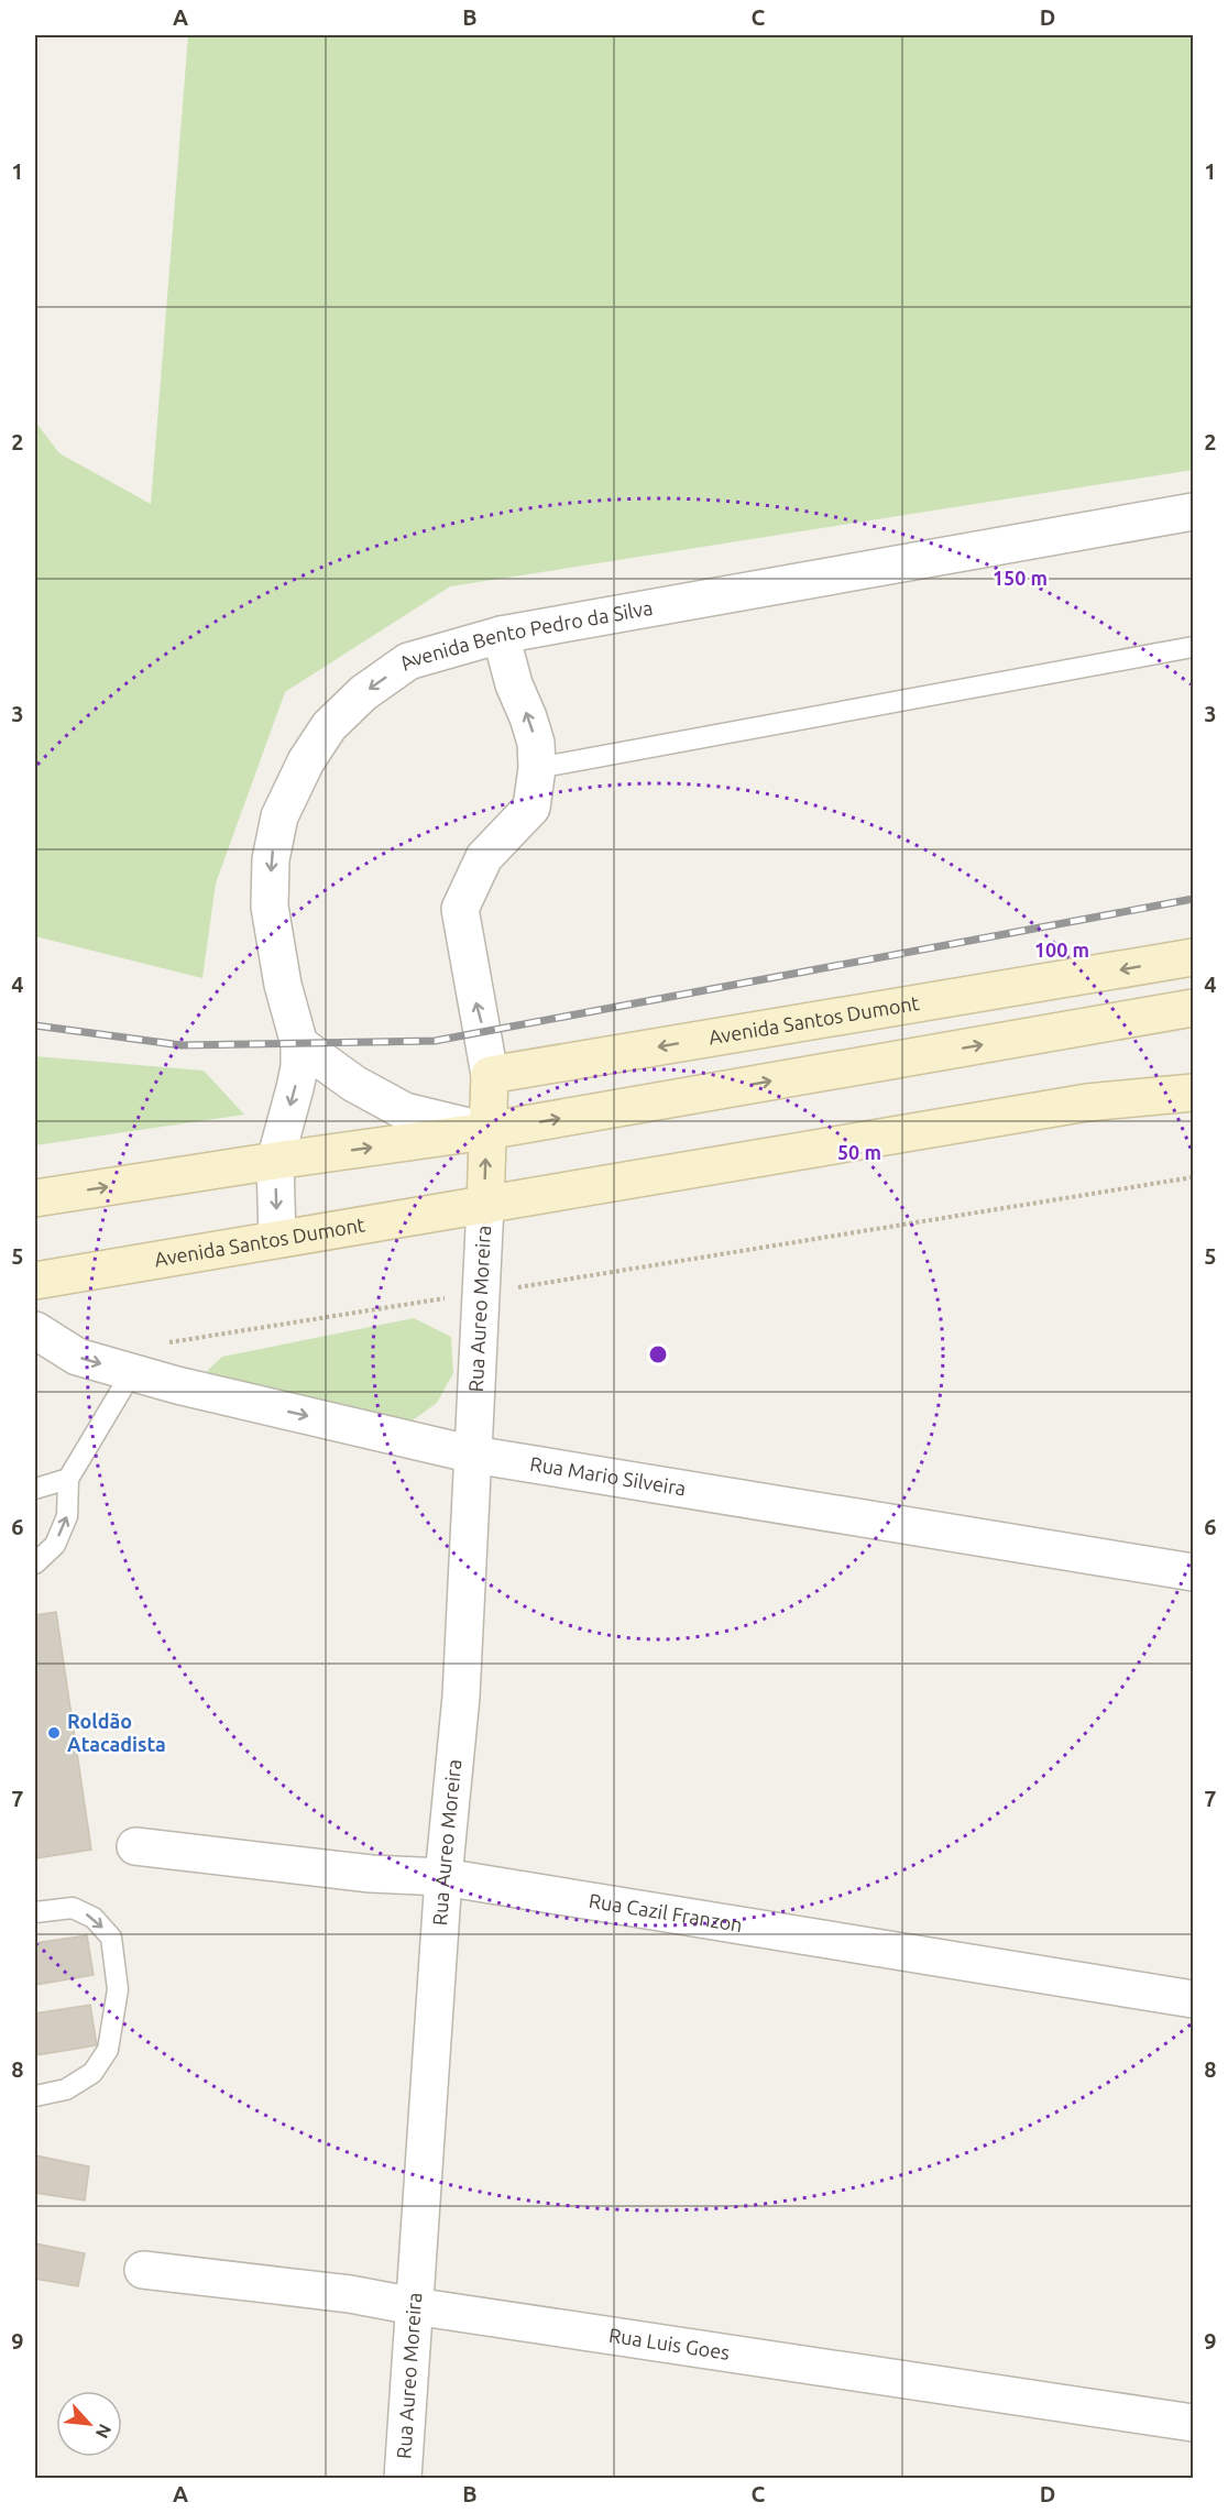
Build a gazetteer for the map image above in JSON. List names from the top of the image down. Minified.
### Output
{"streets":{"main road":["Avenida Santos Dumont"],"street":["Avenida Bento Pedro da Silva","Rua Aureo Moreira","Rua Mario Silveira","Rua Cazil Franzon","Rua Luis Goes"]},"crossings":[["Avenida Bento Pedro da Silva","Avenida Santos Dumont"],["Avenida Santos Dumont","Rua Aureo Moreira"],["Rua Aureo Moreira","Rua Mario Silveira"],["Rua Aureo Moreira","Rua Cazil Franzon"],["Rua Aureo Moreira","Rua Luis Goes"]],"one_way":["Rua Mario Silveira"],"places":["Roldão Atacadista"],"north":"bottom right","grid":{"columns":["A","B","C","D"],"rows":["1","2","3","4","5","6","7","8","9"]},"rings":["150 m","100 m","50 m"]}
